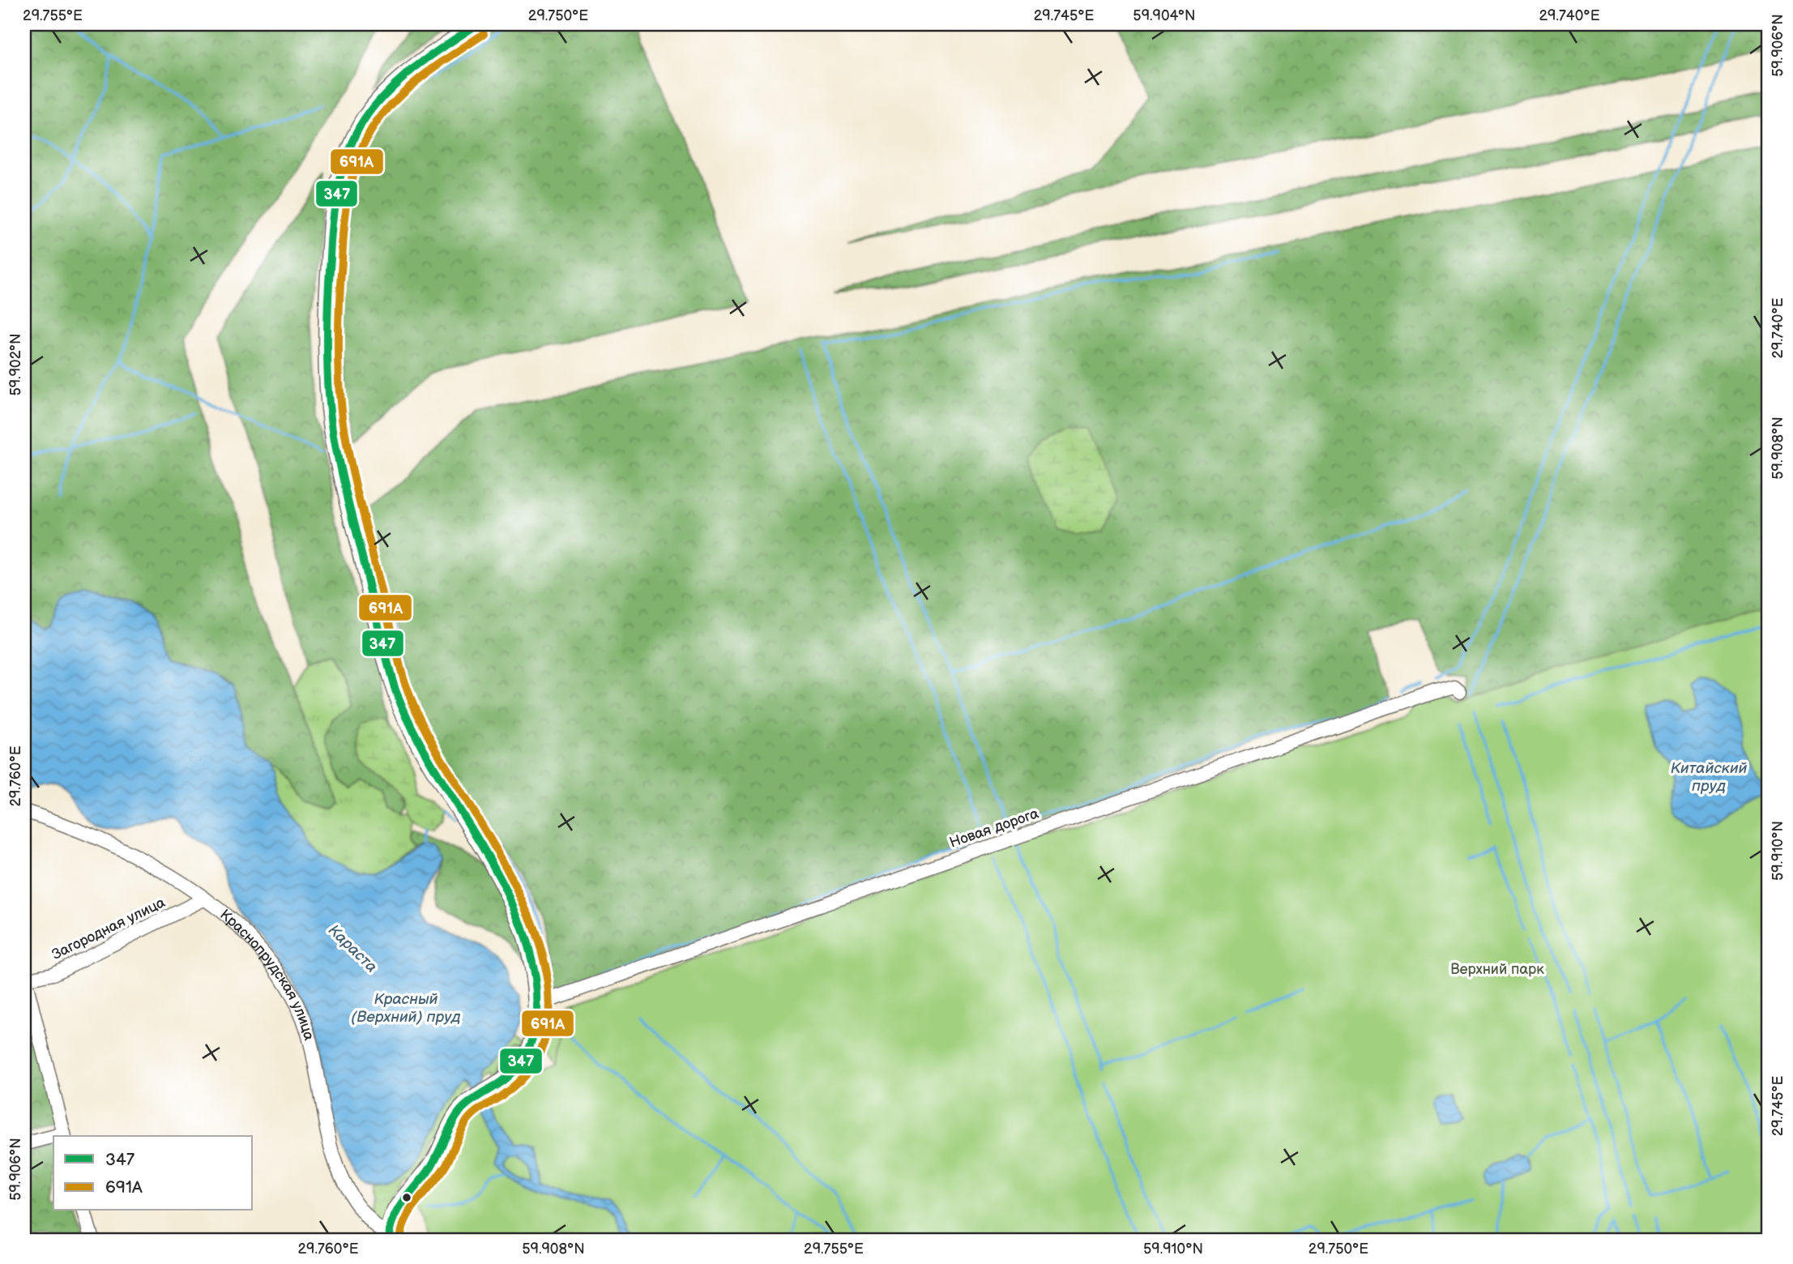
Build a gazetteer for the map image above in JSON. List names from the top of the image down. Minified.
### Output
{"streets":{"street":["Новая дорога","Загородная улица","Краснопрудская улица"]},"crossings":[["Загородная улица","Краснопрудская улица"]],"water":["Китайский пруд","Караста","Красный (Верхний) пруд"],"parks":["Верхний парк"],"lines":["transit line 347","transit line 691А"],"legend":["347","691А"],"coordinates":["29.755°E","29.750°E","29.745°E","59.904°N","29.740°E","59.906°N","59.902°N","59.908°N","29.760°E","59.910°N"]}
